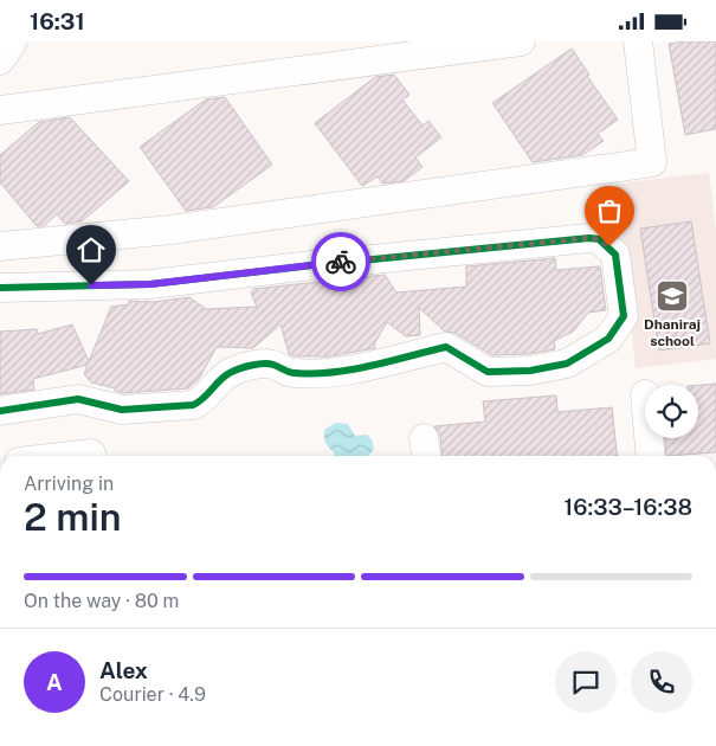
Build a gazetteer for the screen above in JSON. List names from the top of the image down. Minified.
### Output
{"places":{"school or university":["Dhaniraj school"]},"page":{"status":"16:31","heading":["2 min","Arriving in","16:33–16:38"],"panel":["Alex","Courier · 4.9"],"bar":"On the way · 80 m","round":"A"}}
